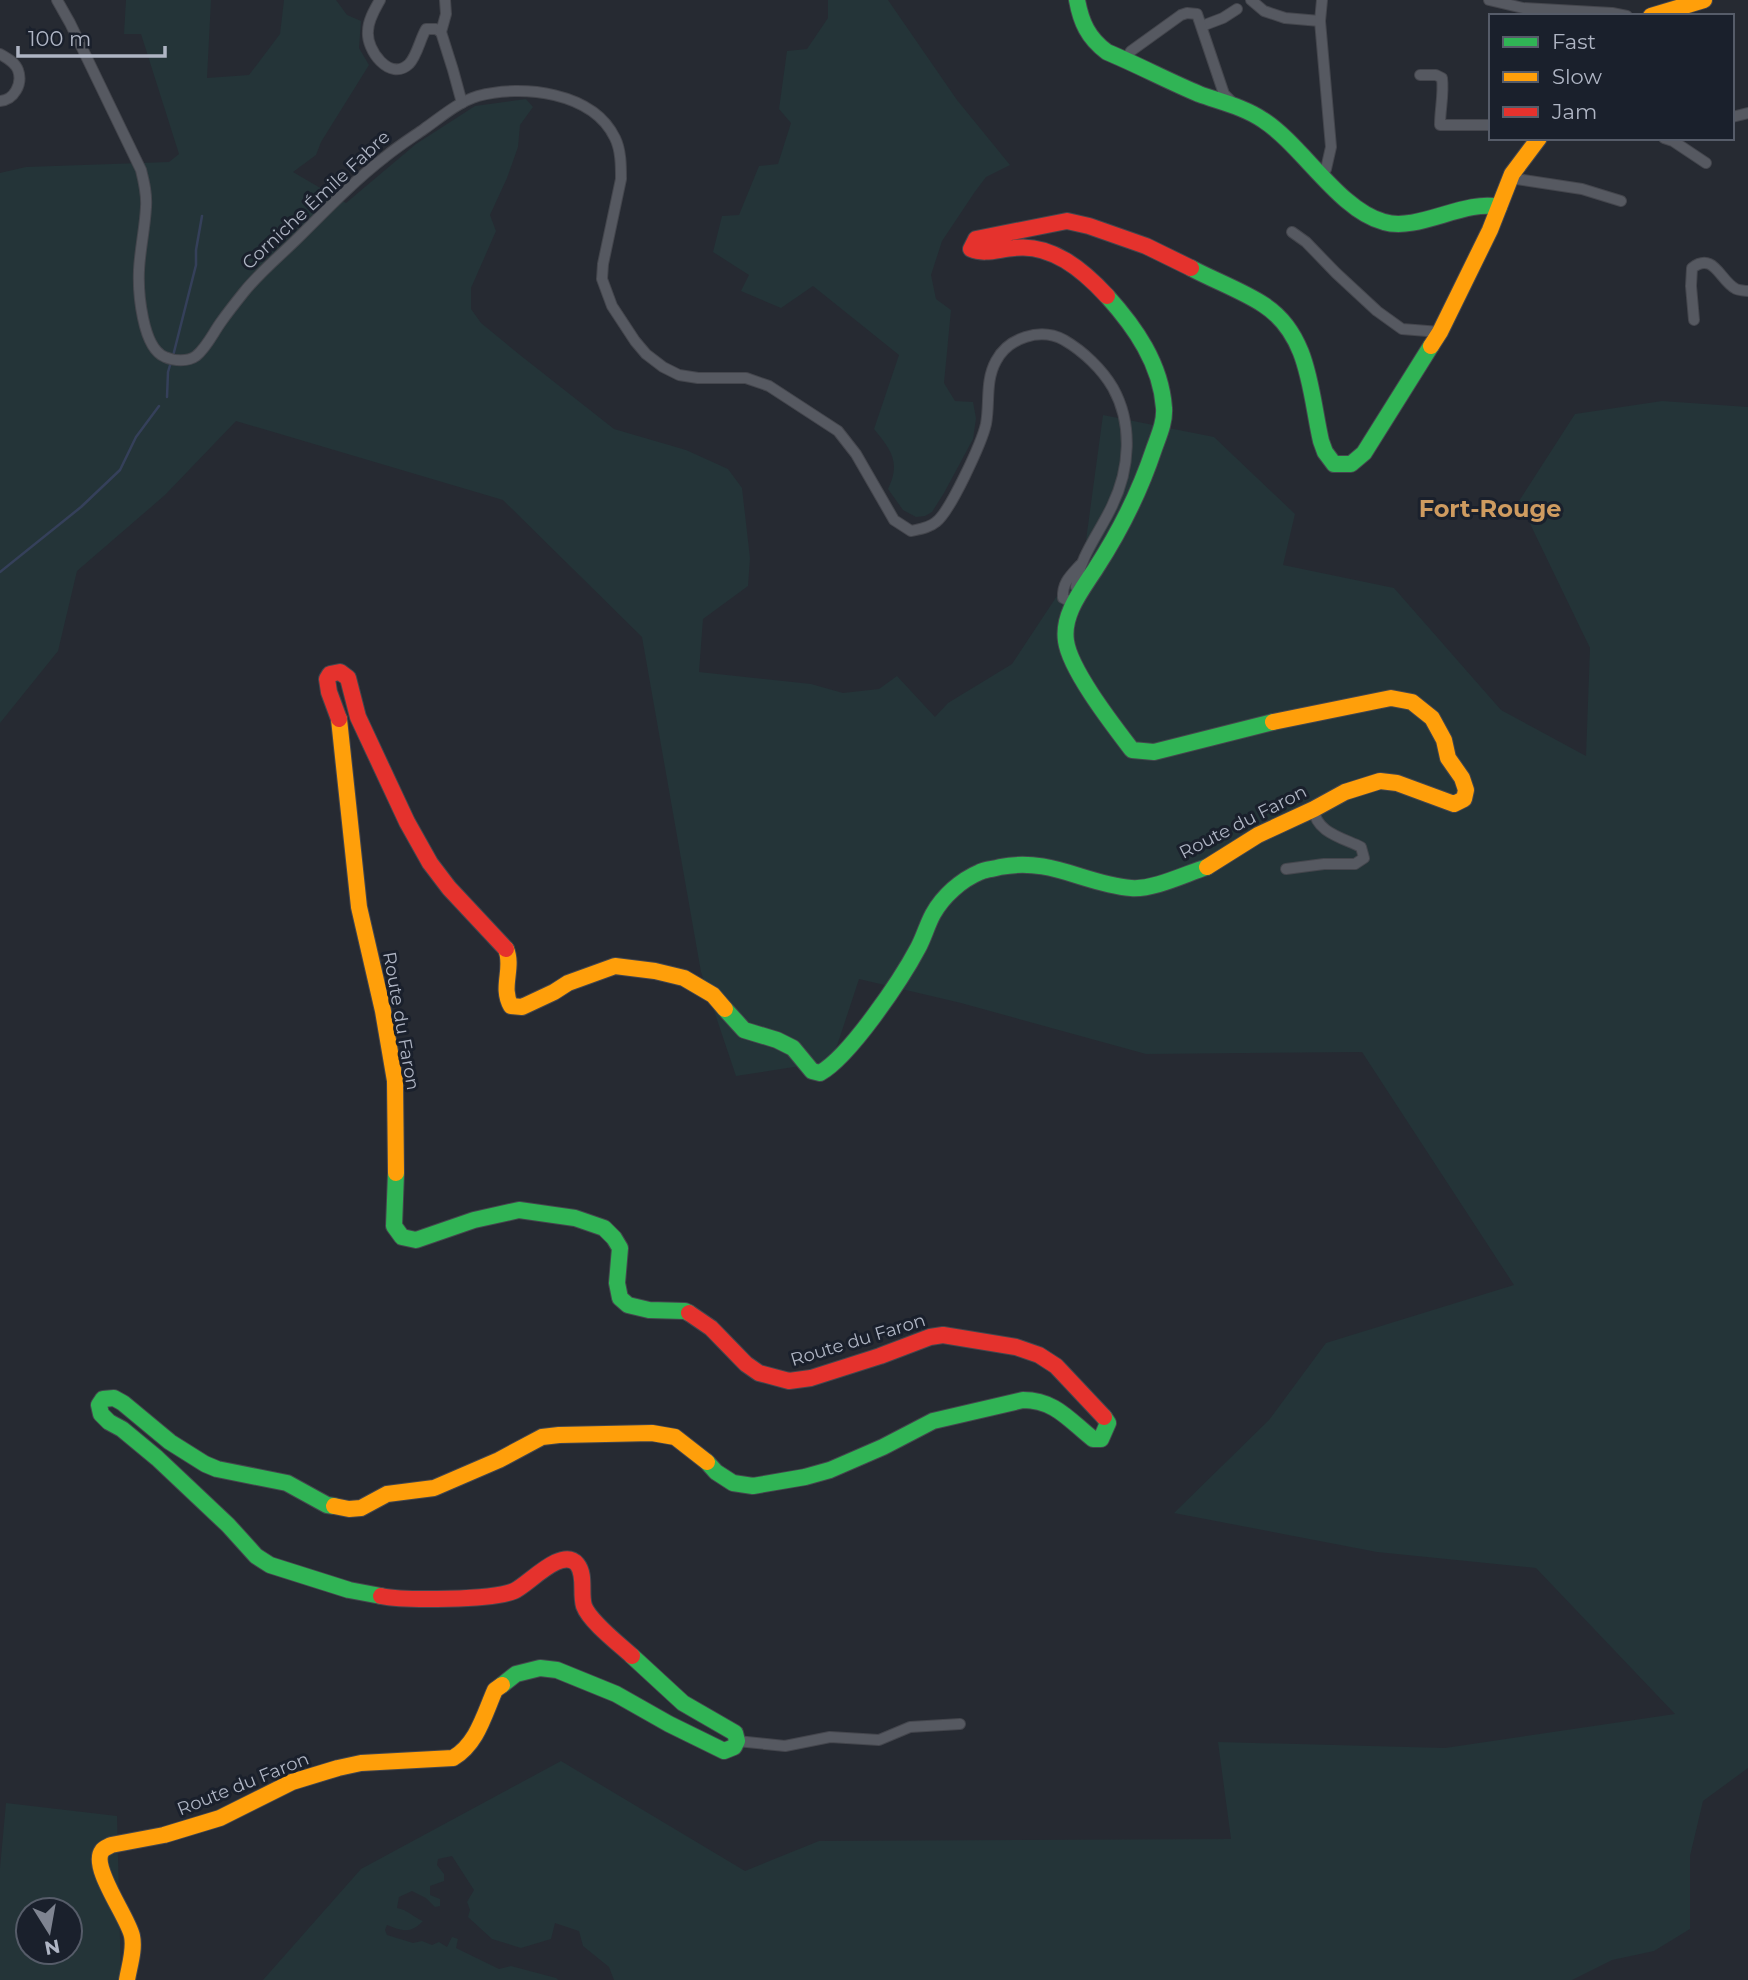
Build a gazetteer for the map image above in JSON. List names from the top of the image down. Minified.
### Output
{"streets":{"street":["Corniche Émile Fabre","Route du Faron"]},"crossings":[["Corniche Émile Fabre","Route du Faron"]],"districts":["Fort-Rouge"],"legend":["Fast","Slow","Jam"],"scale_bar":"100 m","north":"bottom"}
